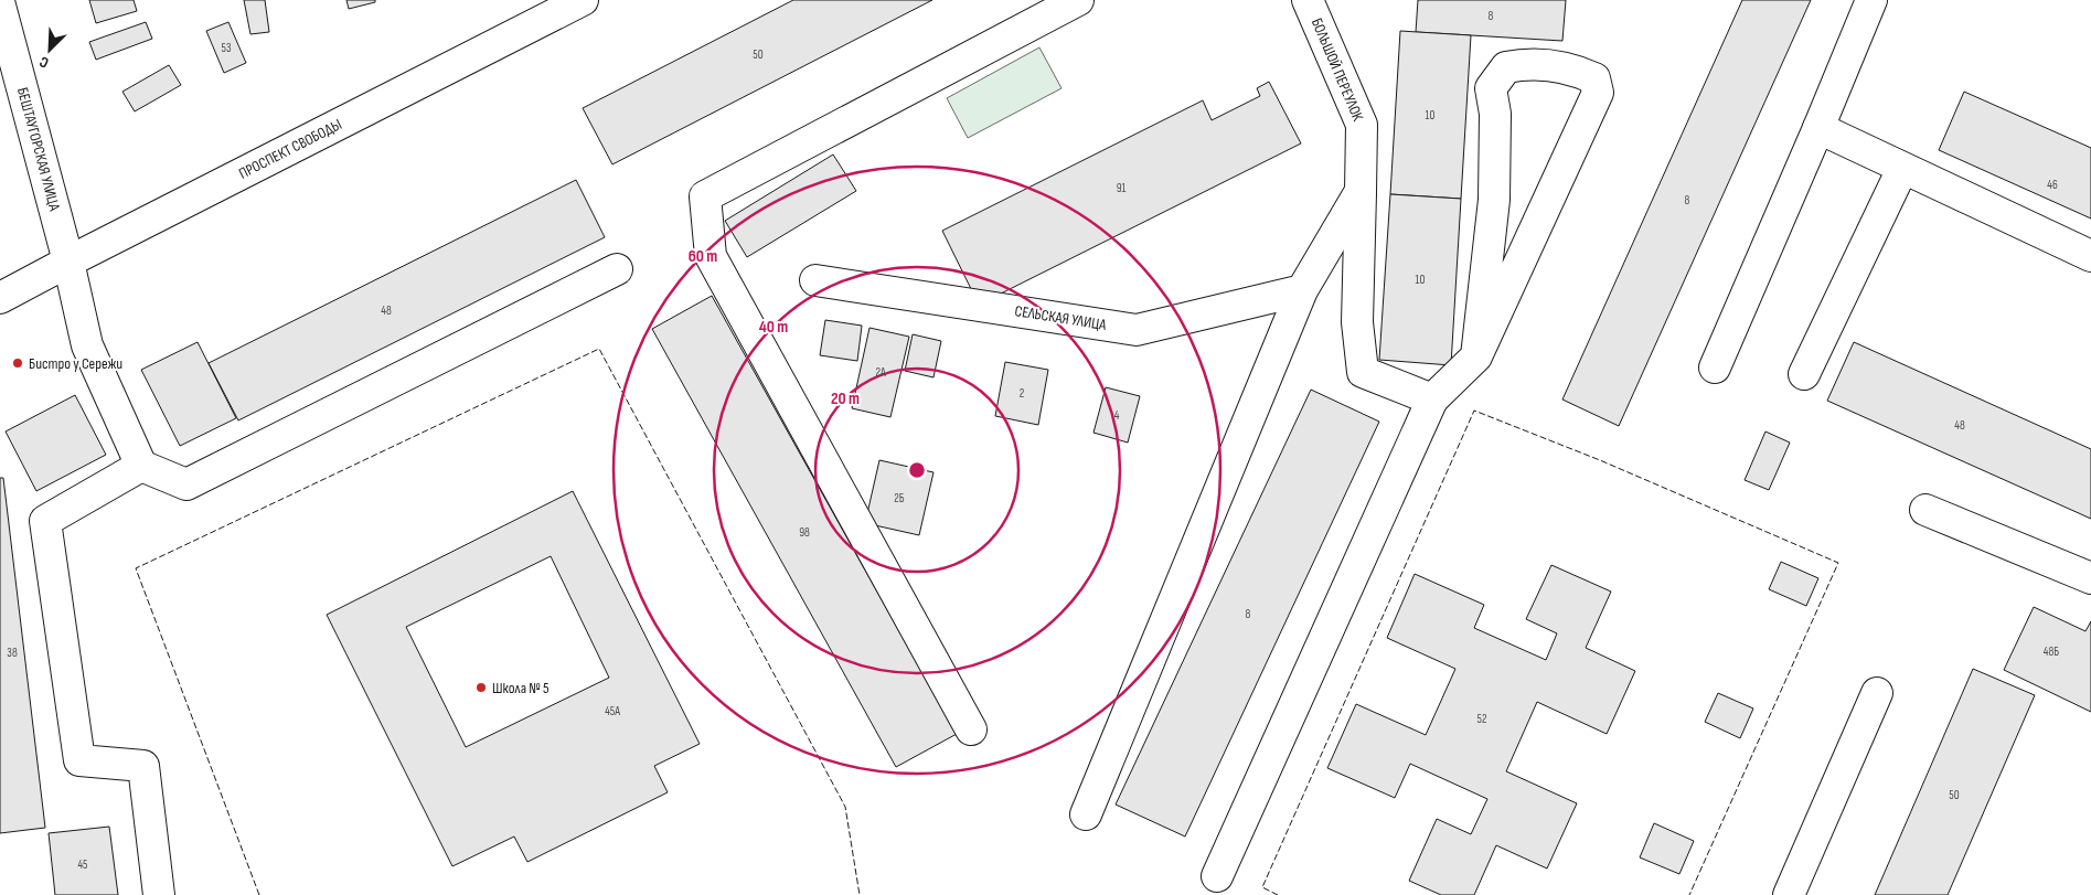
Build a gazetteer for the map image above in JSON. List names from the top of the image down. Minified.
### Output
{"streets":{"street":["БОЛЬШОЙ ПЕРЕУЛОК","БЕШТАУГОРСКАЯ УЛИЦА","ПРОСПЕКТ СВОБОДЫ","СЕЛЬСКАЯ УЛИЦА"]},"crossings":[["БОЛЬШОЙ ПЕРЕУЛОК","СЕЛЬСКАЯ УЛИЦА"],["БЕШТАУГОРСКАЯ УЛИЦА","ПРОСПЕКТ СВОБОДЫ"]],"places":["Бистро у Сережи","Школа № 5"],"house_numbers":["8","53","50","10","46","91","8","10","48","2А","2","4","48","2Б","98","8","48Б","38","45А","52","50","45"],"north":"bottom left","rings":["60 m","40 m","20 m"]}
